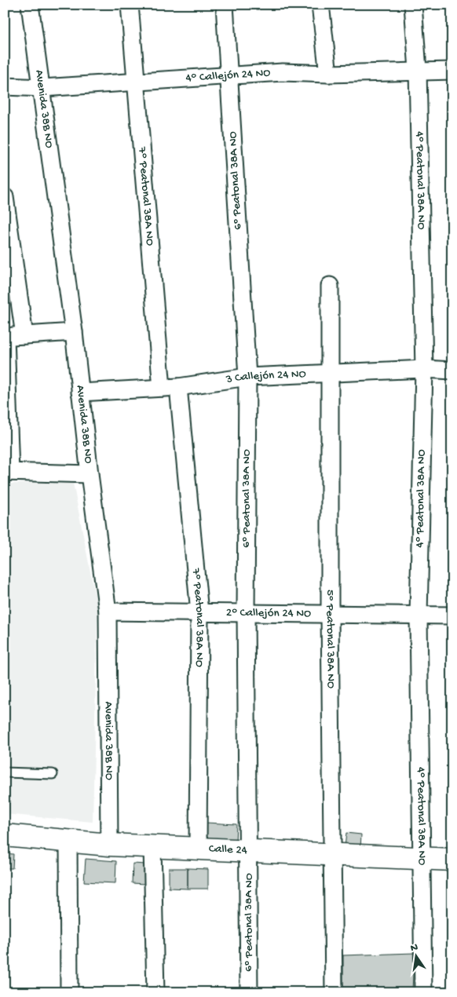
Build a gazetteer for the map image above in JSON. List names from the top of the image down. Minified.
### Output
{"streets":{"street":["4° Callejón 24 NO","Avenida 38B NO","6º Peatonal 38A NO","4° Peatonal 38A NO","7° Peatonal 38A NO","3 Callejón 24 NO","2° Callejón 24 NO","5° Peatonal 38A NO","Calle 24"]},"crossings":[["4° Callejón 24 NO","Avenida 38B NO"],["4° Callejón 24 NO","6º Peatonal 38A NO"],["4° Callejón 24 NO","4° Peatonal 38A NO"],["4° Callejón 24 NO","7° Peatonal 38A NO"],["Avenida 38B NO","3 Callejón 24 NO"],["Avenida 38B NO","2° Callejón 24 NO"],["Avenida 38B NO","Calle 24"],["6º Peatonal 38A NO","3 Callejón 24 NO"],["6º Peatonal 38A NO","2° Callejón 24 NO"],["6º Peatonal 38A NO","Calle 24"],["4° Peatonal 38A NO","3 Callejón 24 NO"],["4° Peatonal 38A NO","2° Callejón 24 NO"],["4° Peatonal 38A NO","Calle 24"],["7° Peatonal 38A NO","3 Callejón 24 NO"],["7° Peatonal 38A NO","2° Callejón 24 NO"],["7° Peatonal 38A NO","Calle 24"],["3 Callejón 24 NO","5° Peatonal 38A NO"],["2° Callejón 24 NO","5° Peatonal 38A NO"],["5° Peatonal 38A NO","Calle 24"]],"north":"top"}
